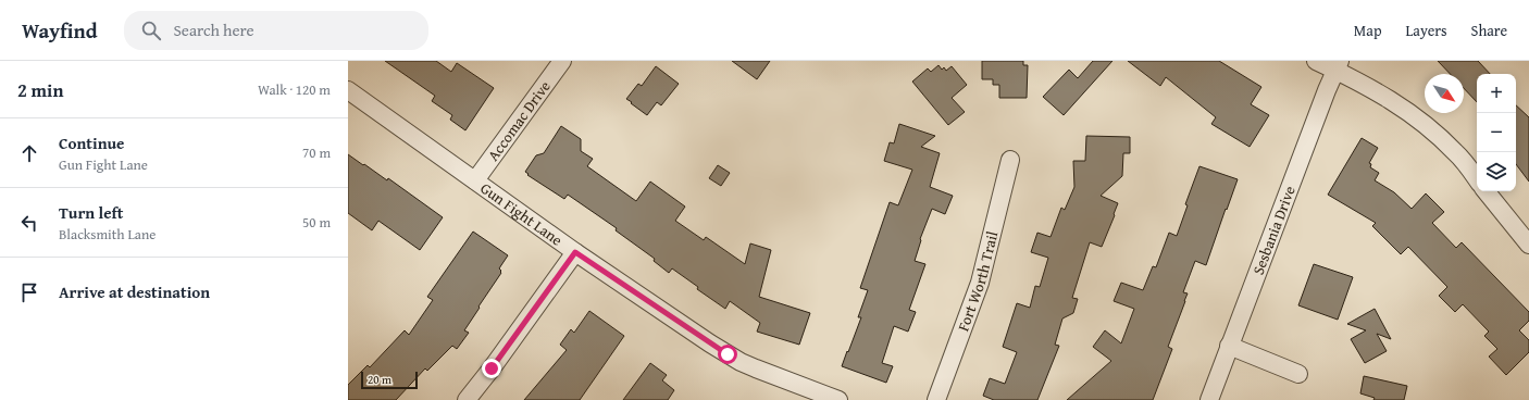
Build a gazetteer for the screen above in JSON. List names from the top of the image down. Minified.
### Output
{"streets":{"street":["Accomac Drive","Gun Fight Lane","Sesbania Drive","Fort Worth Trail"]},"crossings":[["Accomac Drive","Gun Fight Lane"]],"scale_bar":"20 m","north":"bottom right","page":{"header":"Wayfind","search":"Search here","nav":["Map","Layers","Share"],"heading":["2 min","Walk · 120 m"],"map_buttons":["+","−"],"list":[["Continue","Gun Fight Lane","70 m"],["Turn left","Blacksmith Lane","50 m"],"Arrive at destination"],"scale":"20 m"}}
